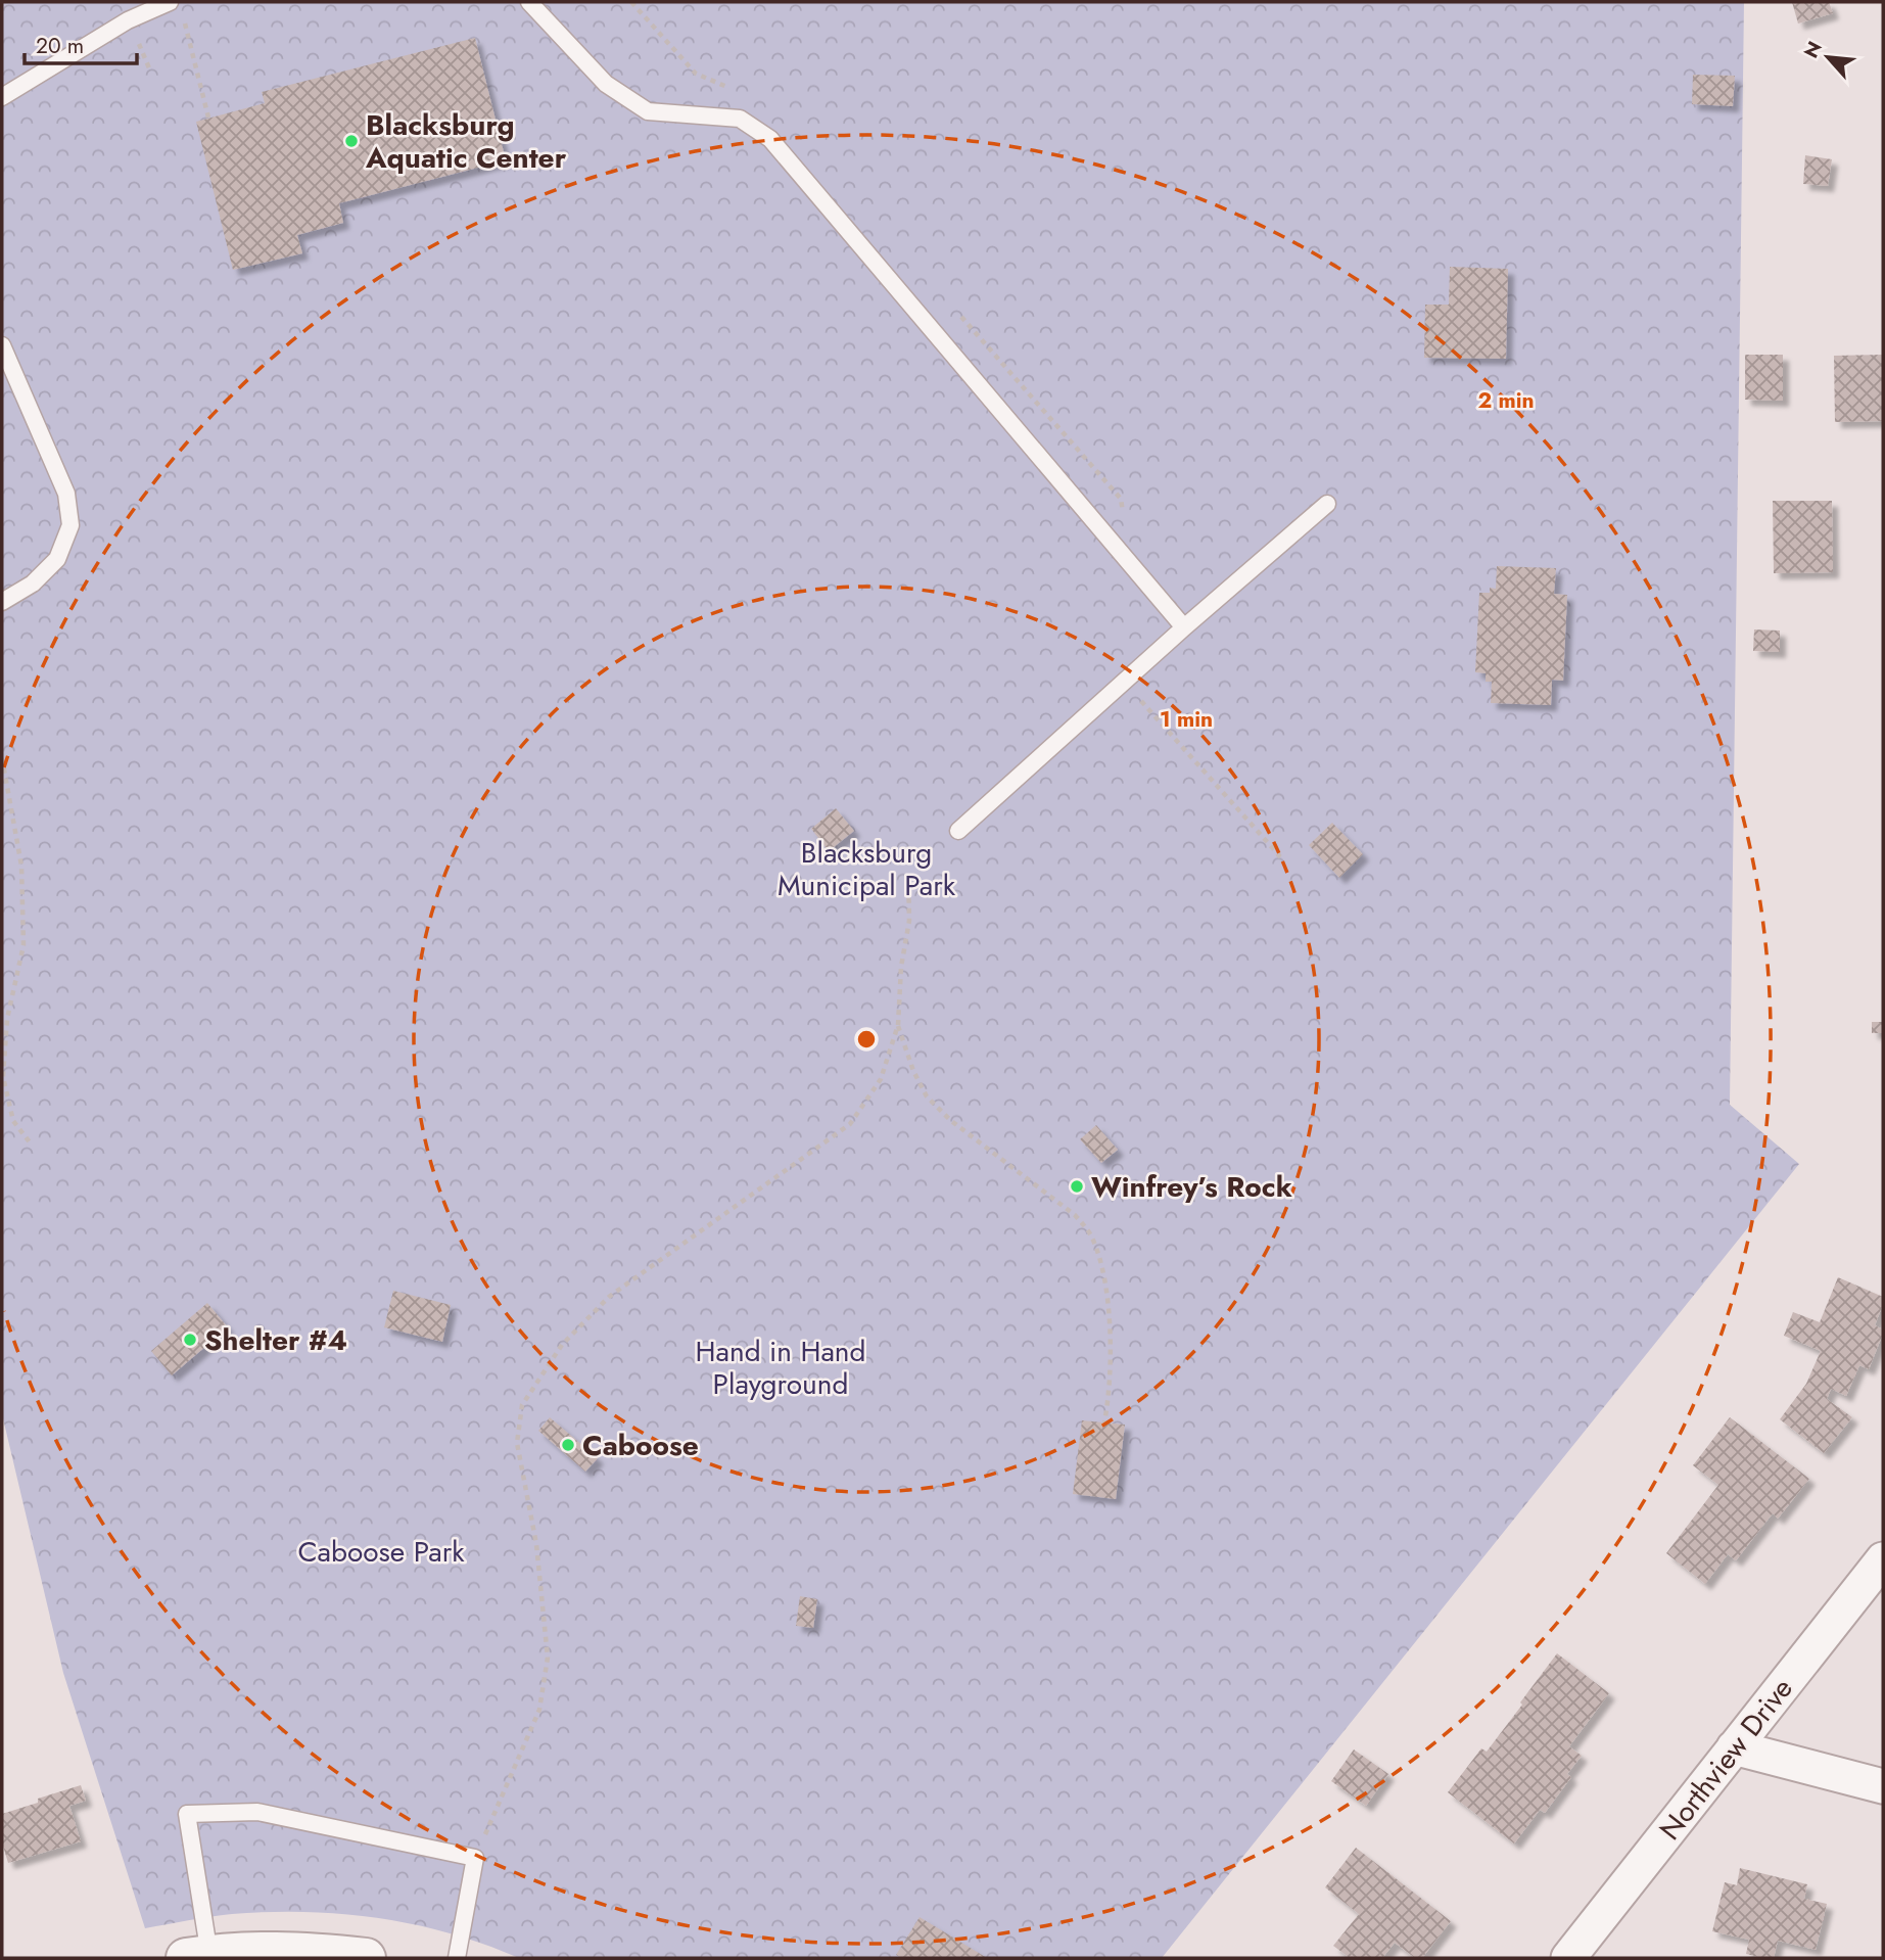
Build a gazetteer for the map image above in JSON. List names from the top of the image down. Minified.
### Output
{"streets":{"street":["Northview Drive"]},"parks":["Blacksburg Municipal Park","Hand in Hand Playground","Caboose Park"],"places":["Blacksburg Aquatic Center","Winfrey’s Rock","Shelter #4","Caboose"],"scale_bar":"20 m","north":"top left","rings":["2 min","1 min"]}
